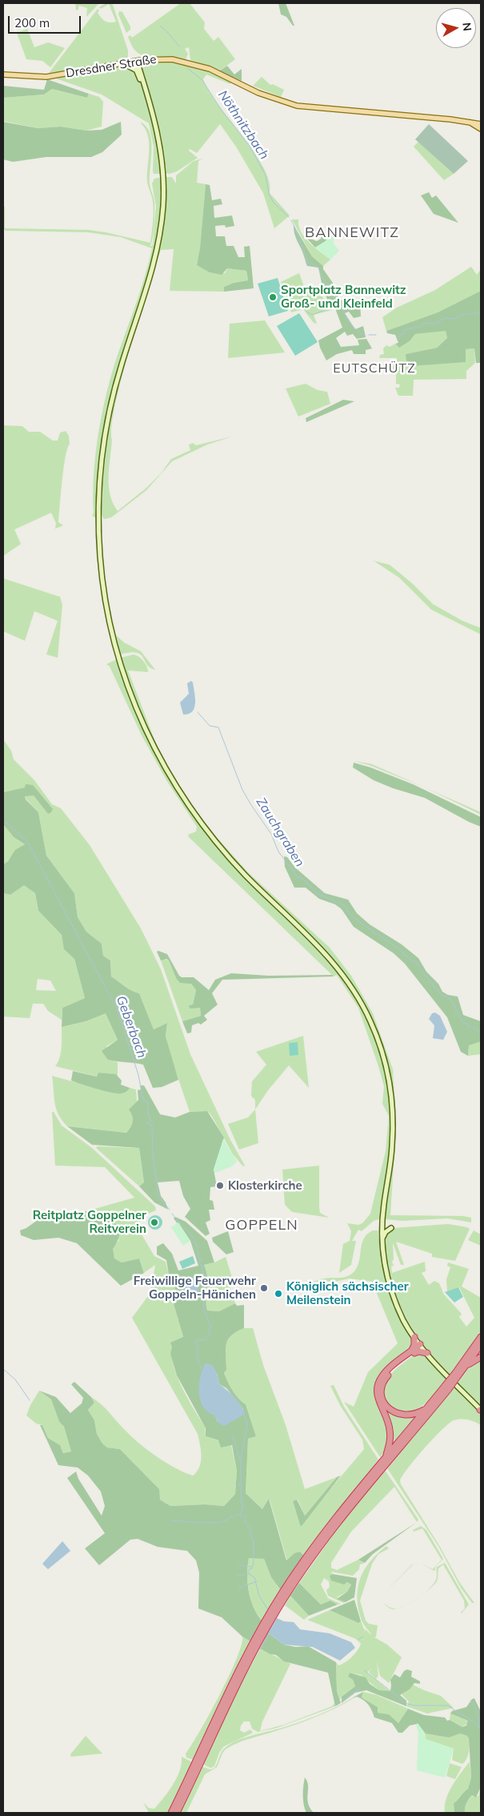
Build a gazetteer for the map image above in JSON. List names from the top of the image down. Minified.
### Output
{"streets":{"main road":["Dresdner Straße"]},"districts":["BANNEWITZ","EUTSCHÜTZ","GOPPELN"],"water":["Nöthnitzbach","Zauchgraben","Geberbach"],"places":["Sportplatz Bannewitz Groß- und Kleinfeld","Klosterkirche","Reitplatz Goppelner Reitverein","Freiwillige Feuerwehr Goppeln-Hänichen","Königlich sächsischer Meilenstein"],"scale_bar":"200 m","north":"right"}
